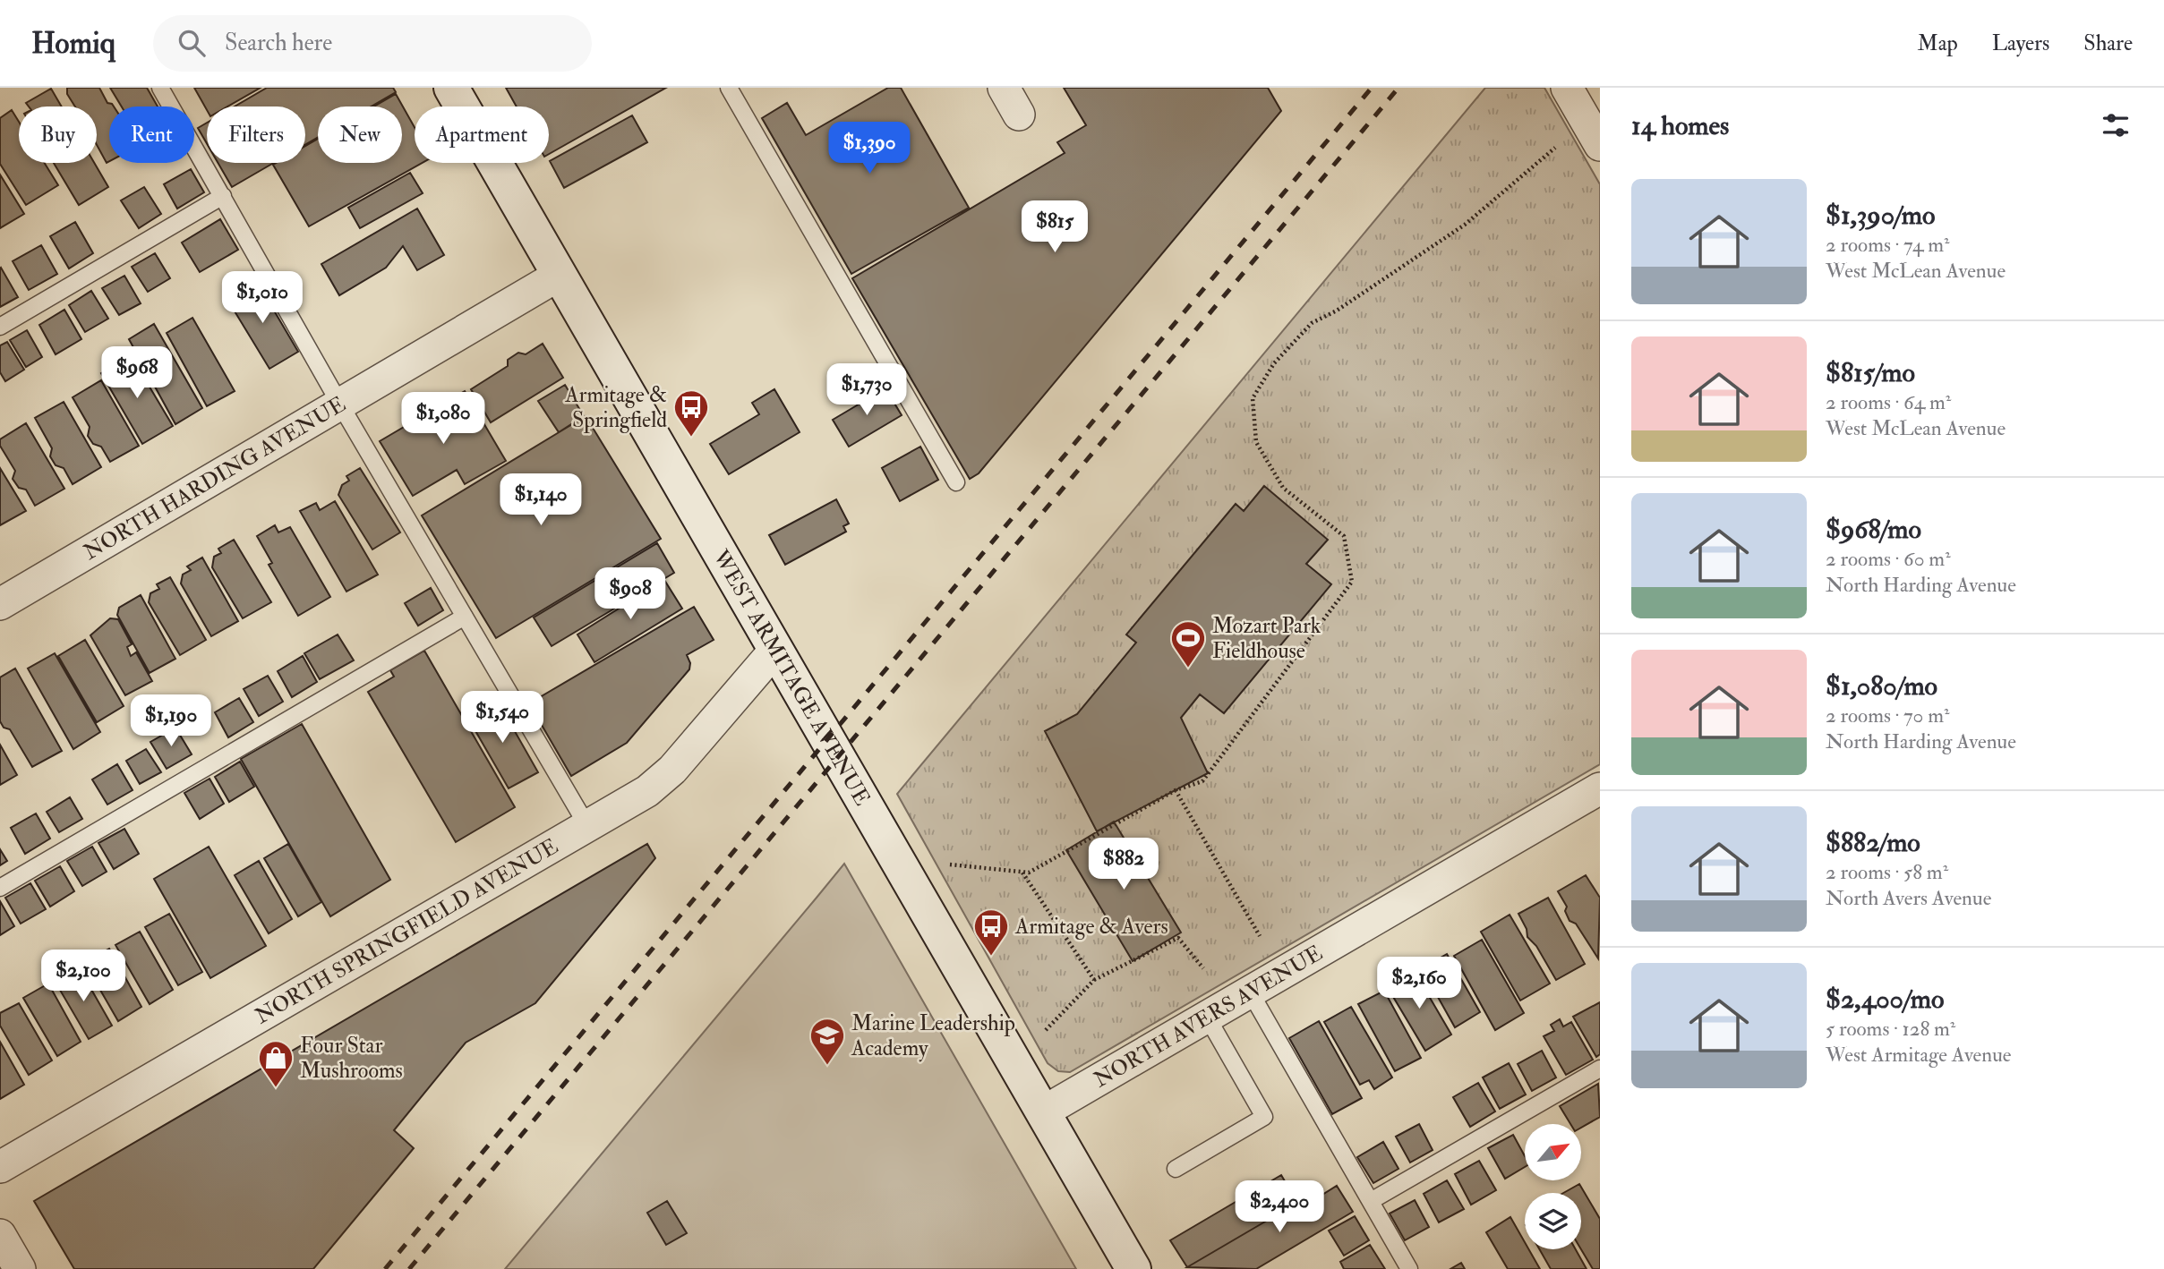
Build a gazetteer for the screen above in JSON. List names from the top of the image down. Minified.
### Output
{"streets":{"main road":["WEST ARMITAGE AVENUE"],"street":["NORTH HARDING AVENUE","NORTH SPRINGFIELD AVENUE","NORTH AVERS AVENUE"]},"crossings":[["NORTH HARDING AVENUE","WEST ARMITAGE AVENUE"],["WEST ARMITAGE AVENUE","NORTH SPRINGFIELD AVENUE"],["WEST ARMITAGE AVENUE","NORTH AVERS AVENUE"]],"places":{"bus stop":["Armitage & Springfield","Armitage & Avers"],"sports":["Mozart Park Fieldhouse"],"school or university":["Marine Leadership Academy"],"shop":["Four Star Mushrooms"]},"north":"top right","page":{"header":"Homiq","search":"Search here","nav":["Map","Layers","Share"],"heading":"14 homes","chip":["Buy","Rent","Filters","New","Apartment"],"price":["$1,390","$815","$1,010","$968","$1,730","$1,080","$1,140","$908","$1,540","$1,190","$882","$2,100","$2,160","$2,400"],"list":[{"name":"$1,390/mo","note":"2 rooms · 74 m² · West McLean Avenue"},{"name":"$815/mo","note":"2 rooms · 64 m² · West McLean Avenue"},{"name":"$968/mo","note":"2 rooms · 60 m² · North Harding Avenue"},{"name":"$1,080/mo","note":"2 rooms · 70 m² · North Harding Avenue"},{"name":"$882/mo","note":"2 rooms · 58 m² · North Avers Avenue"},{"name":"$2,400/mo","note":"5 rooms · 128 m² · West Armitage Avenue"}]}}
